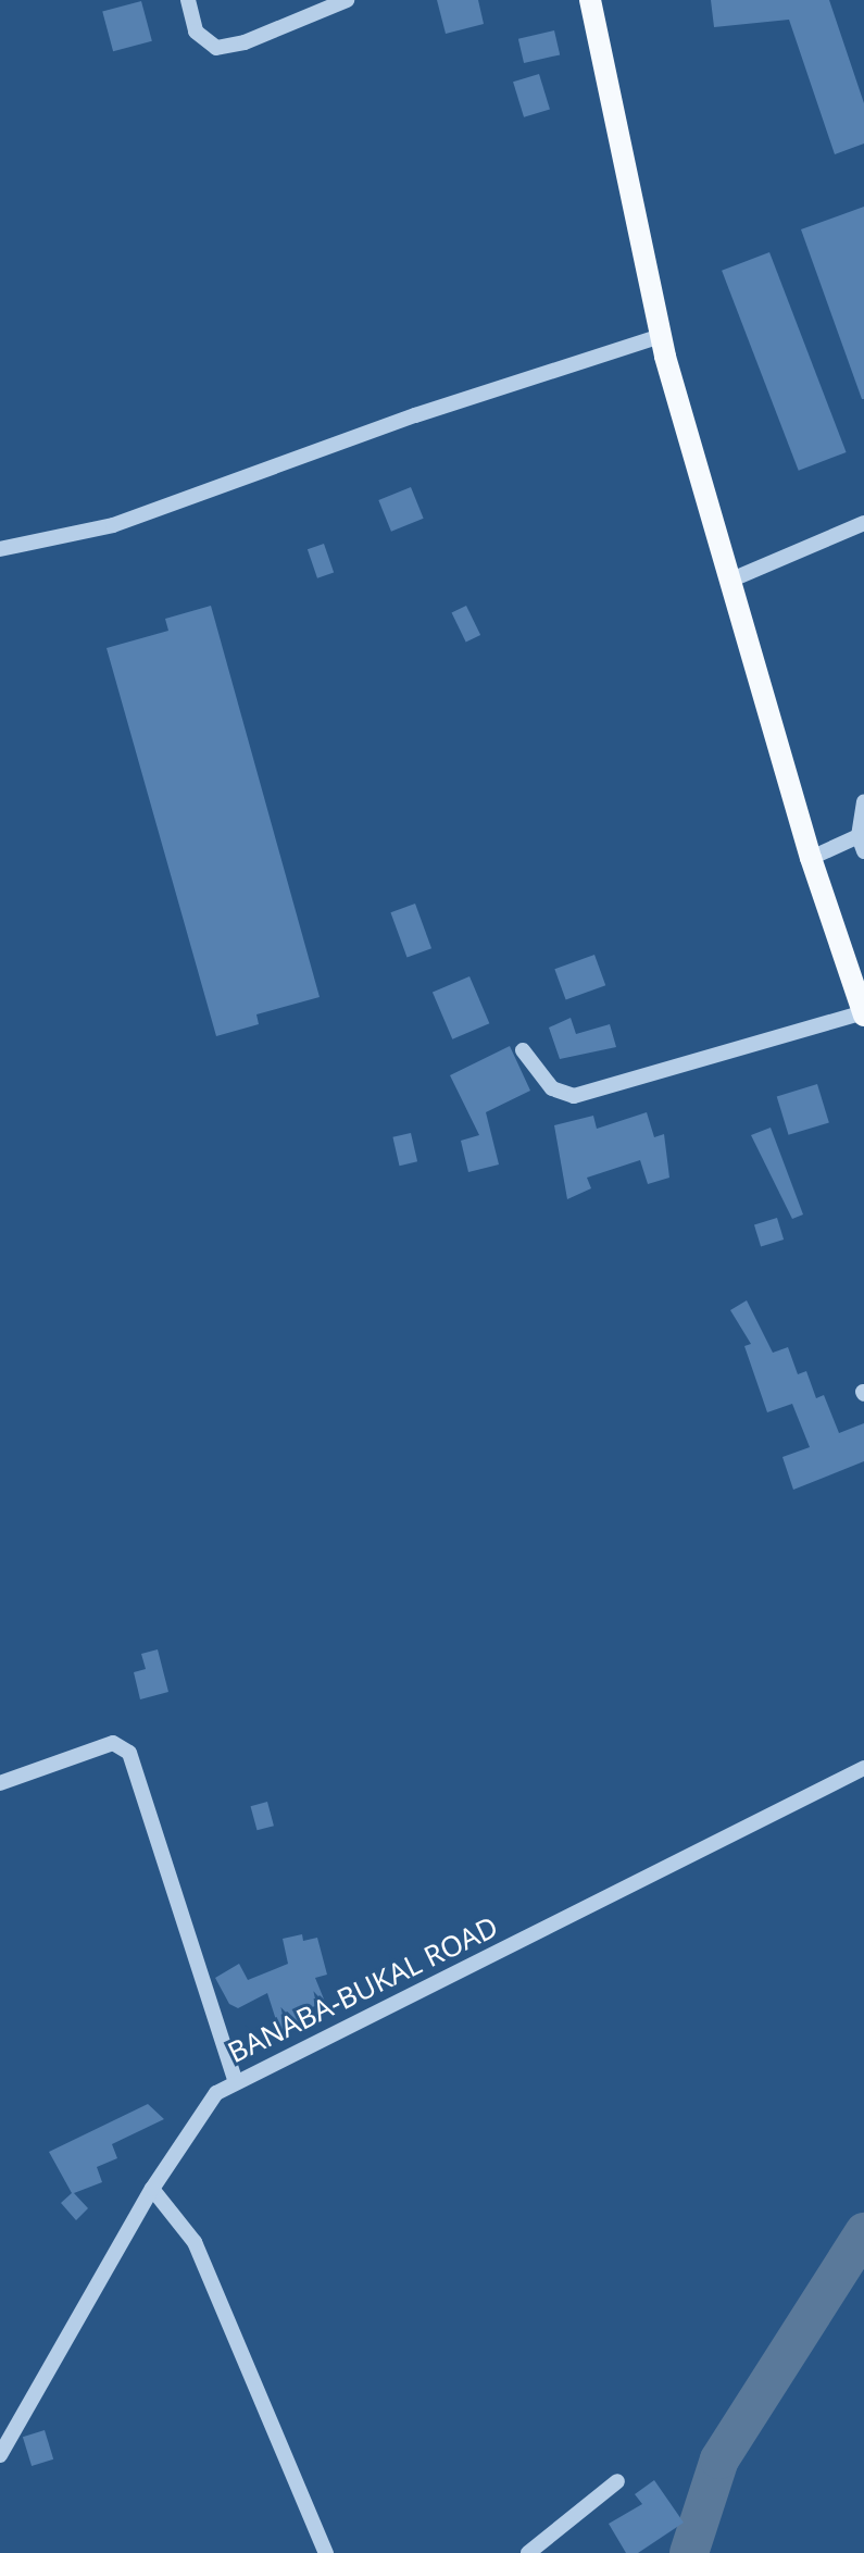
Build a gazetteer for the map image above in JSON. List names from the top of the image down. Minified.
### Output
{"streets":{"street":["BANABA-BUKAL ROAD"]}}
